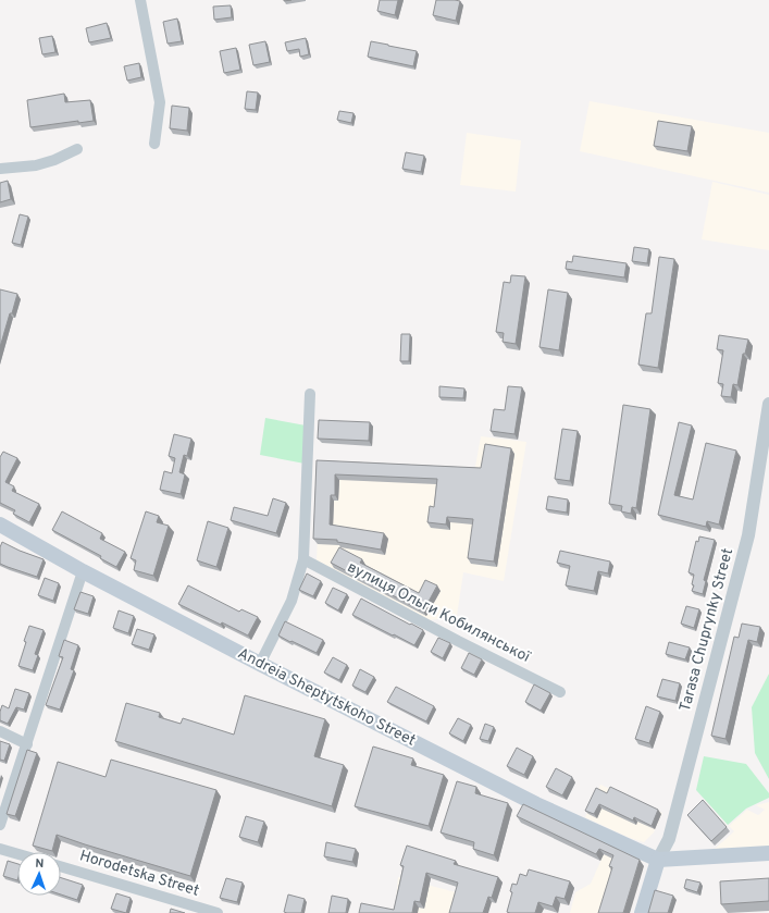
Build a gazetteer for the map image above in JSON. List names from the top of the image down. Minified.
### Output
{"streets":{"main road":["Andreia Sheptytskoho Street"],"street":["вулиця Ольги Кобилянської","Tarasa Chuprynky Street","Horodetska Street"]},"crossings":[["Tarasa Chuprynky Street","Andreia Sheptytskoho Street"]],"north":"top"}
